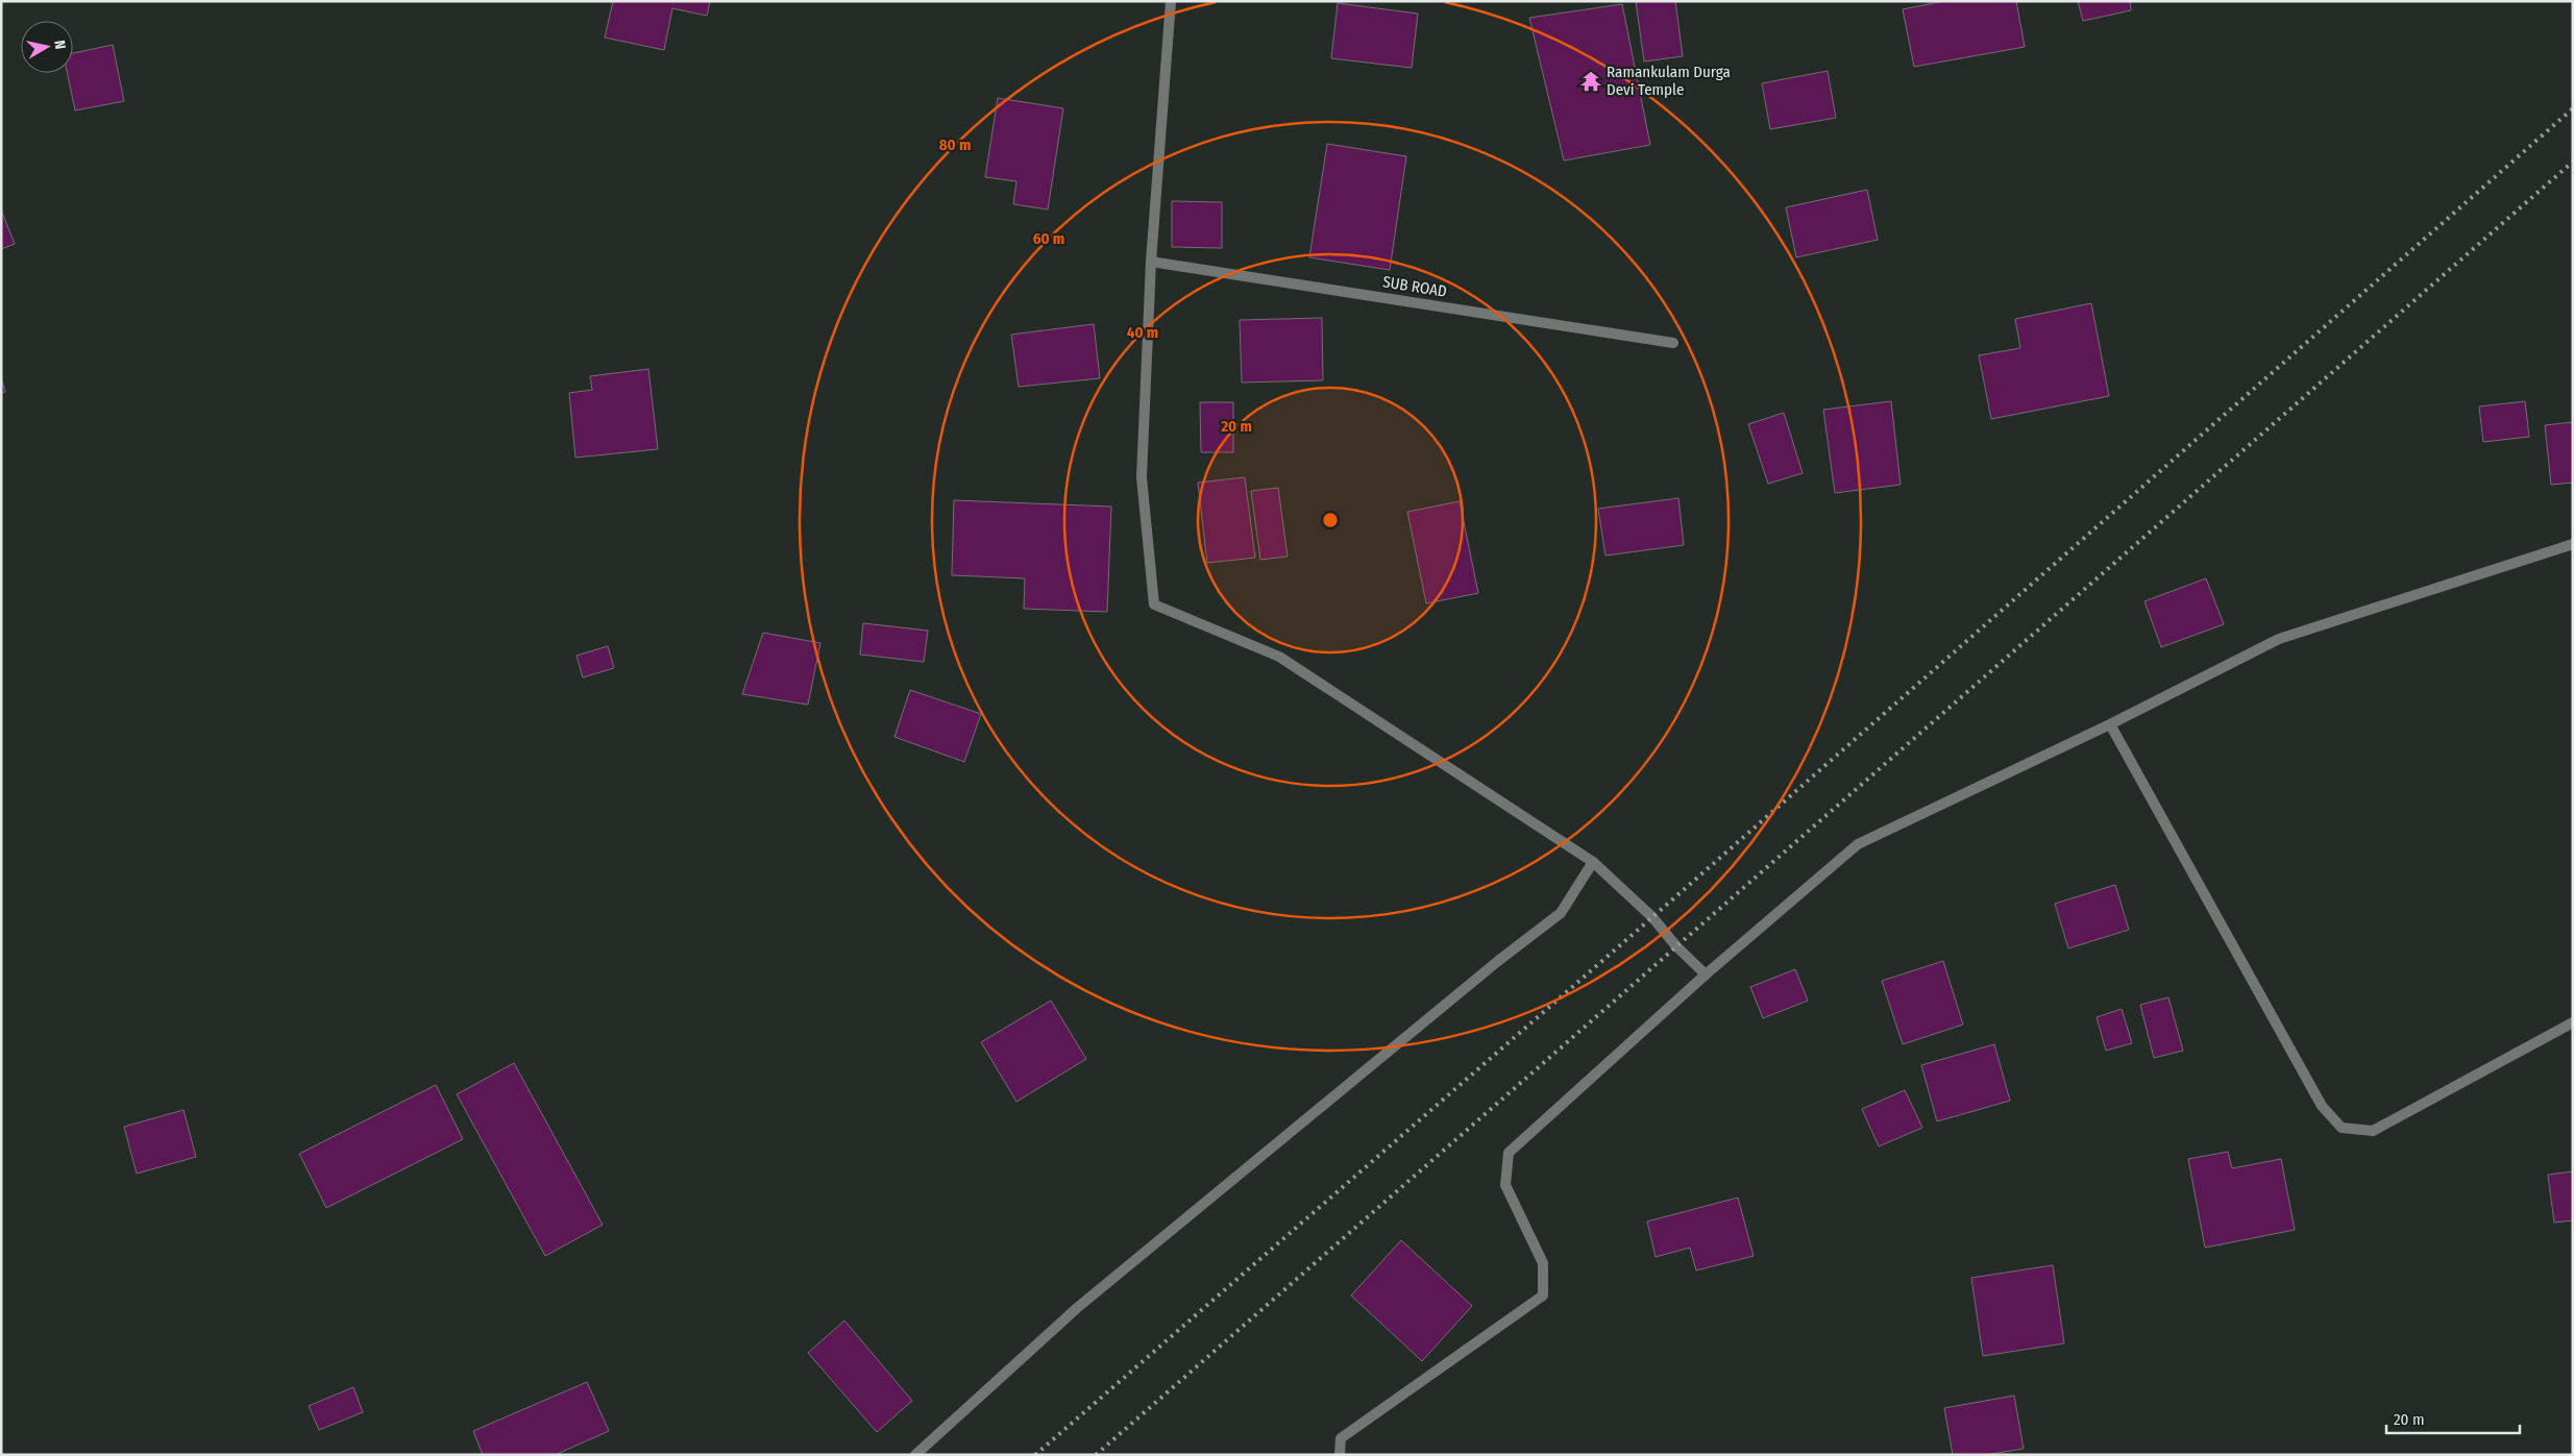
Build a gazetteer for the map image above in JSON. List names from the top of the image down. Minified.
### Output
{"streets":{"street":["SUB ROAD"]},"places":{"temple":["Ramankulam Durga Devi Temple"]},"scale_bar":"20 m","north":"right","rings":["80 m","60 m","40 m","20 m"]}
